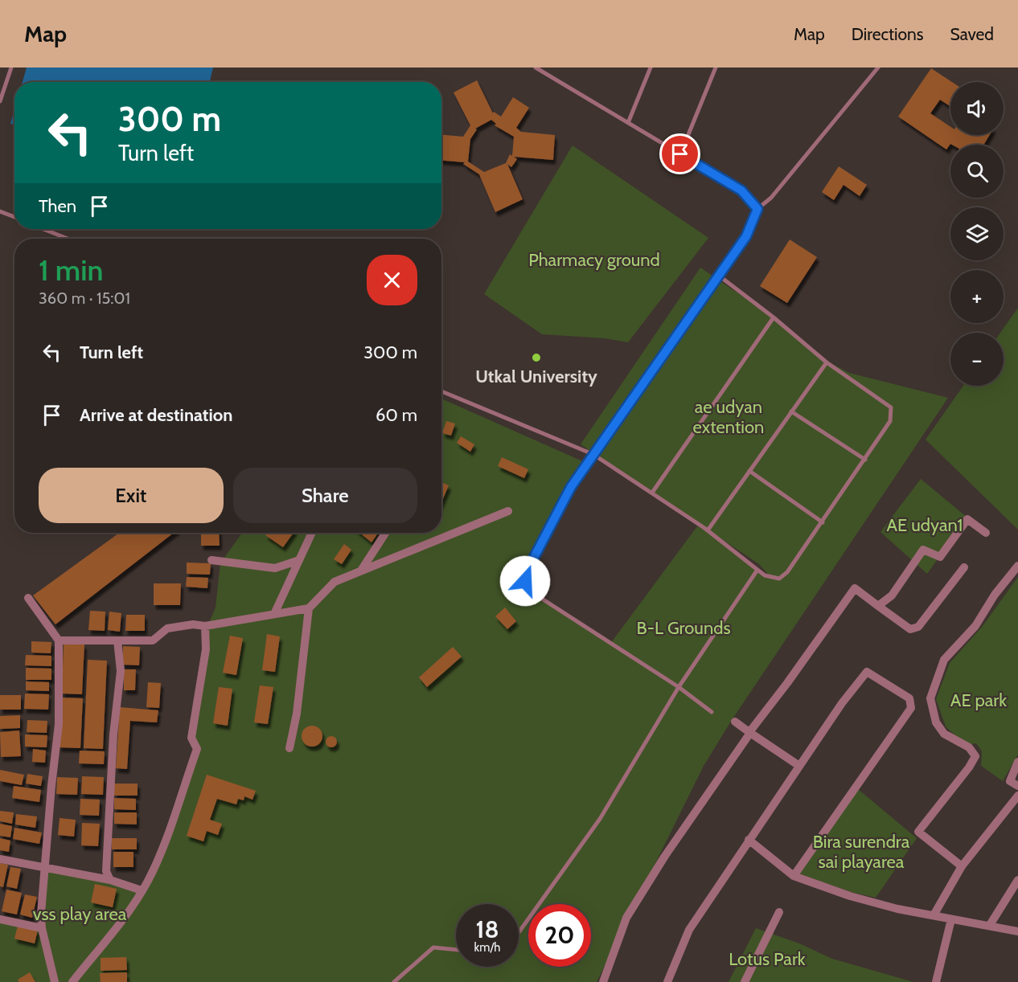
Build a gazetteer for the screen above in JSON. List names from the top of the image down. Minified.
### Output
{"parks":["Pharmacy ground","ae udyan extention","AE udyan1","B-L Grounds","AE park","Bira surendra sai playarea","vss play area","Lotus Park"],"places":["Utkal University"],"page":{"header":"Map","nav":["Map","Directions","Saved"],"map_buttons":["+","−"],"turn":["300 m","Turn left"],"then":"Then","heading":["1 min","360 m · 15:01"],"list":[{"name":"Turn left","value":"300 m"},{"name":"Arrive at destination","value":"60 m"}],"buttons":["Exit","Share"],"speed":"18 km/h","limit":"20"}}
